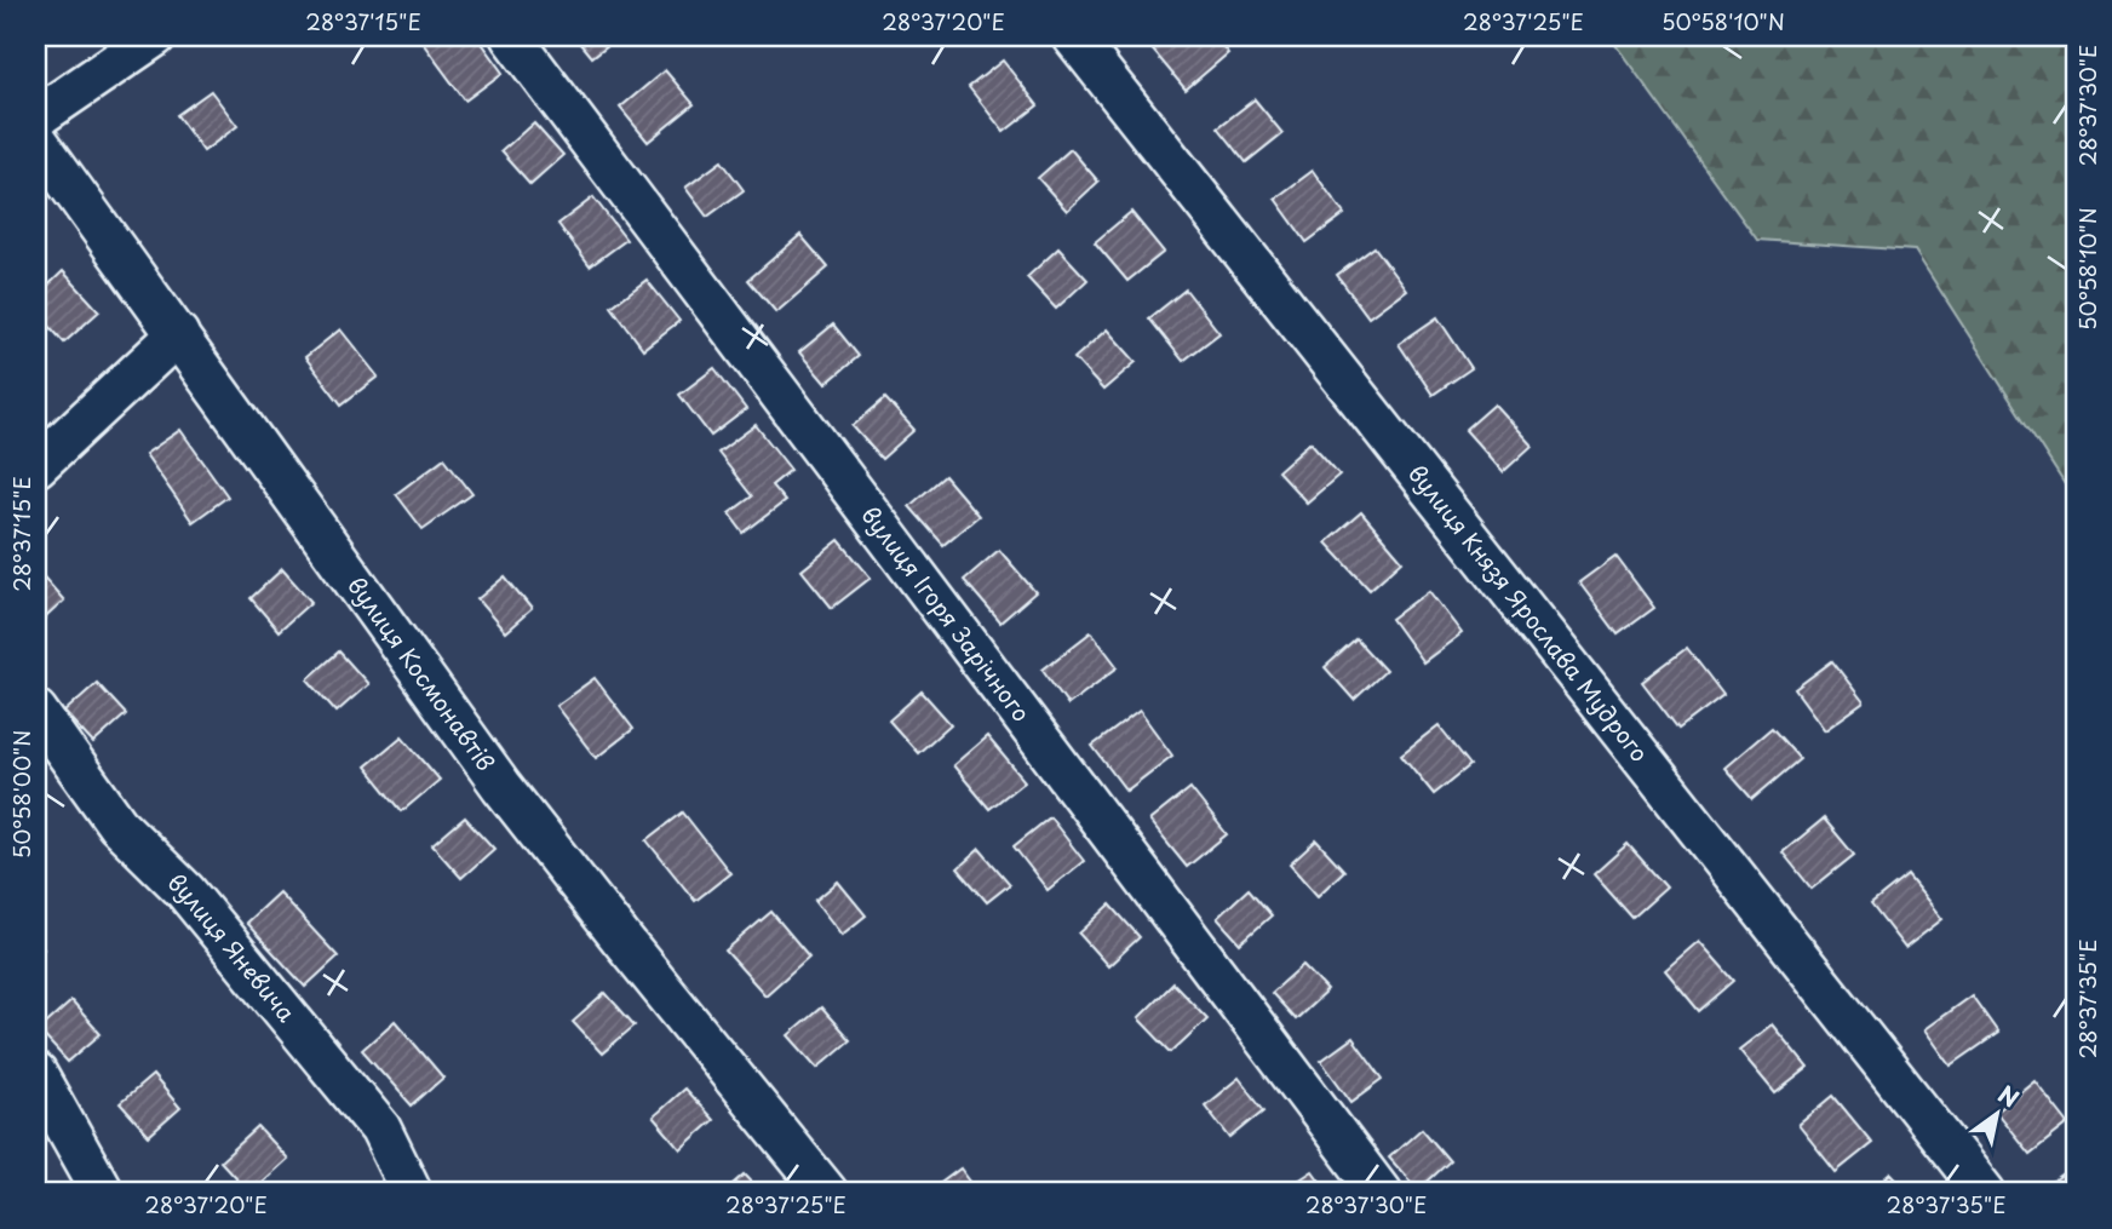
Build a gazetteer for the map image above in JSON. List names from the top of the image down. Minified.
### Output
{"streets":{"street":["вулиця Ігоря Зарічного","вулиця Князя Ярослава Мудрого","вулиця Космонавтів","вулиця Яневича"]},"north":"top right","coordinates":["28°37'15\"E","28°37'20\"E","28°37'25\"E","50°58'10\"N","28°37'30\"E","50°58'00\"N","28°37'35\"E"]}
